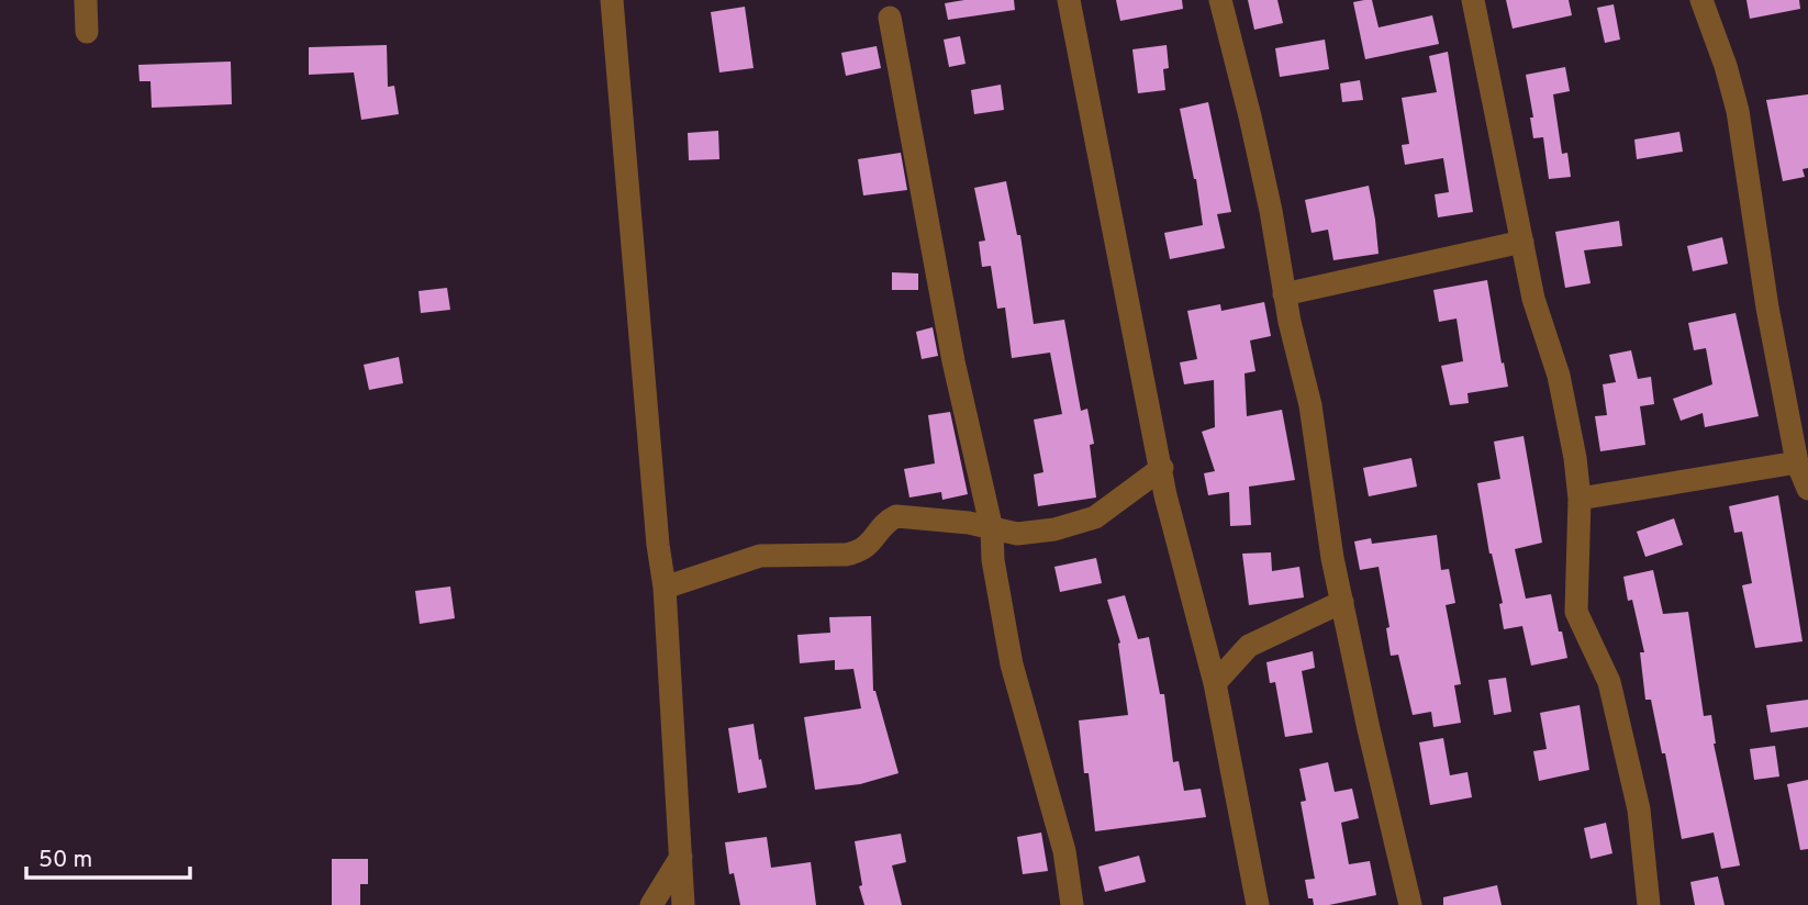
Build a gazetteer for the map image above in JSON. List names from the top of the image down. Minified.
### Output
{"scale_bar":"50 m"}
